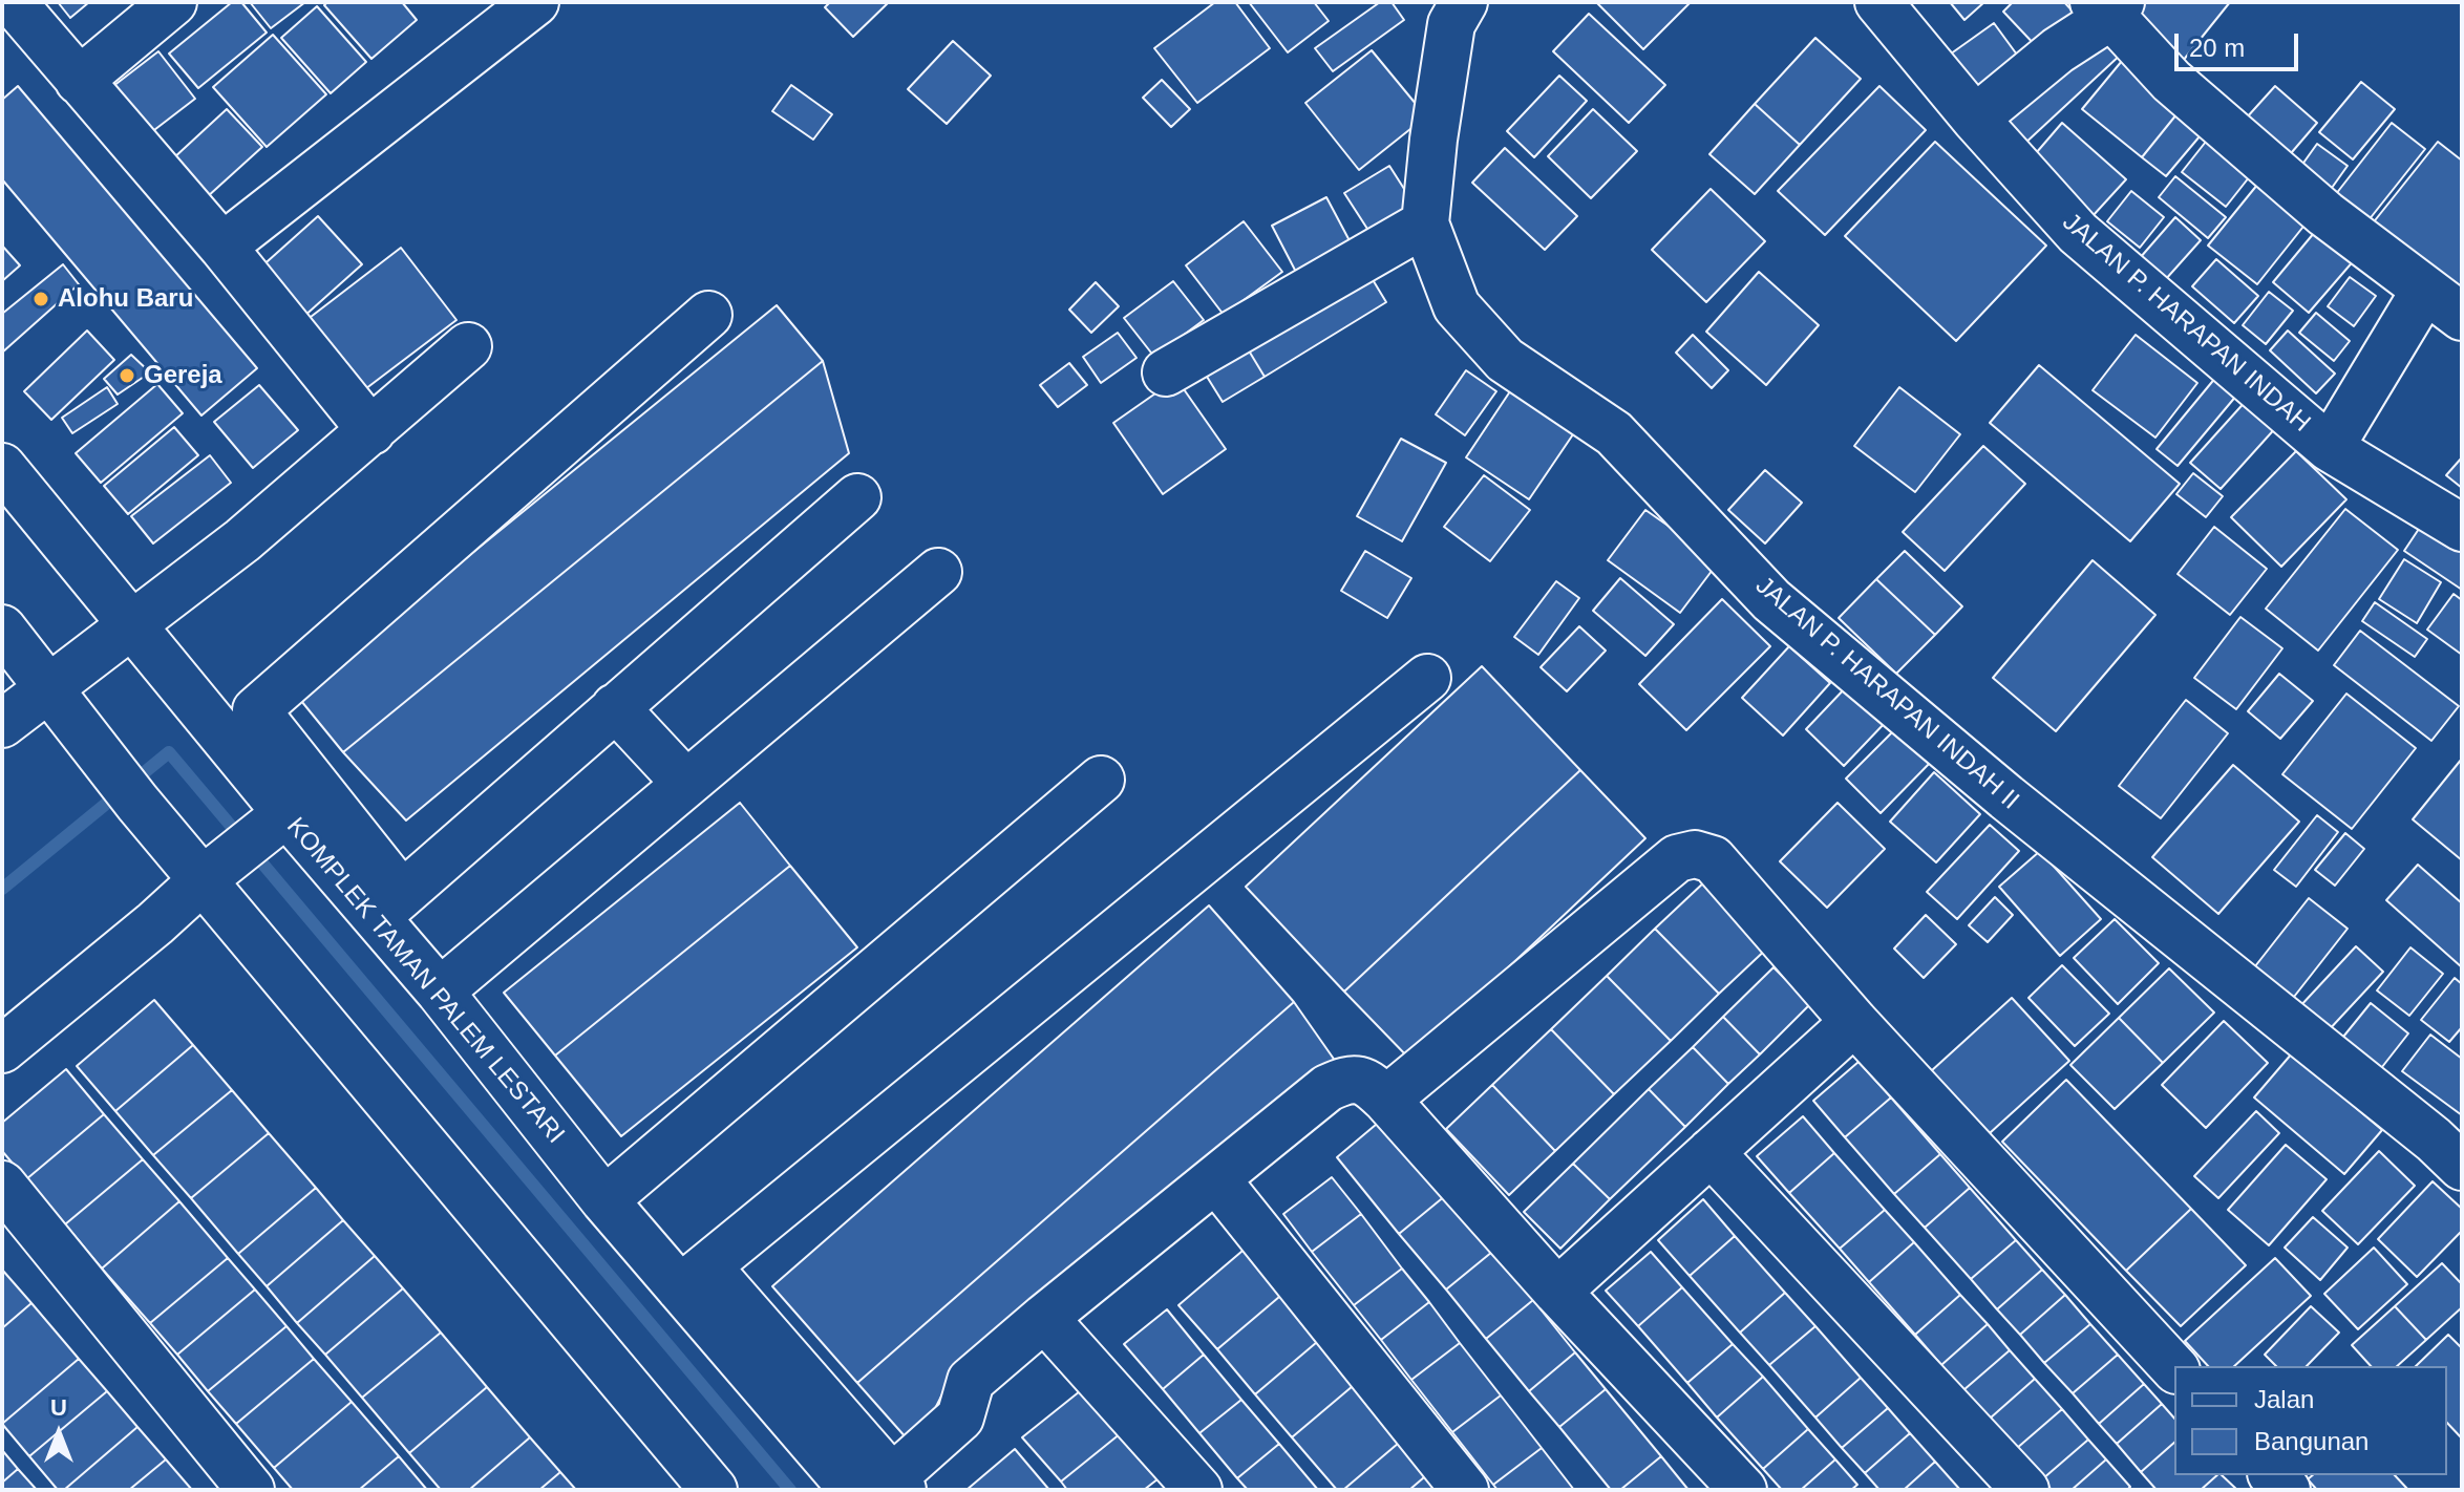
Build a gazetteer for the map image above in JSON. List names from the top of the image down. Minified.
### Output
{"streets":{"street":["JALAN P. HARAPAN INDAH","JALAN P. HARAPAN INDAH II","KOMPLEK TAMAN PALEM LESTARI"]},"places":["Alohu Baru","Gereja"],"legend":["Jalan","Bangunan"],"scale_bar":"20 m","north":"top"}
